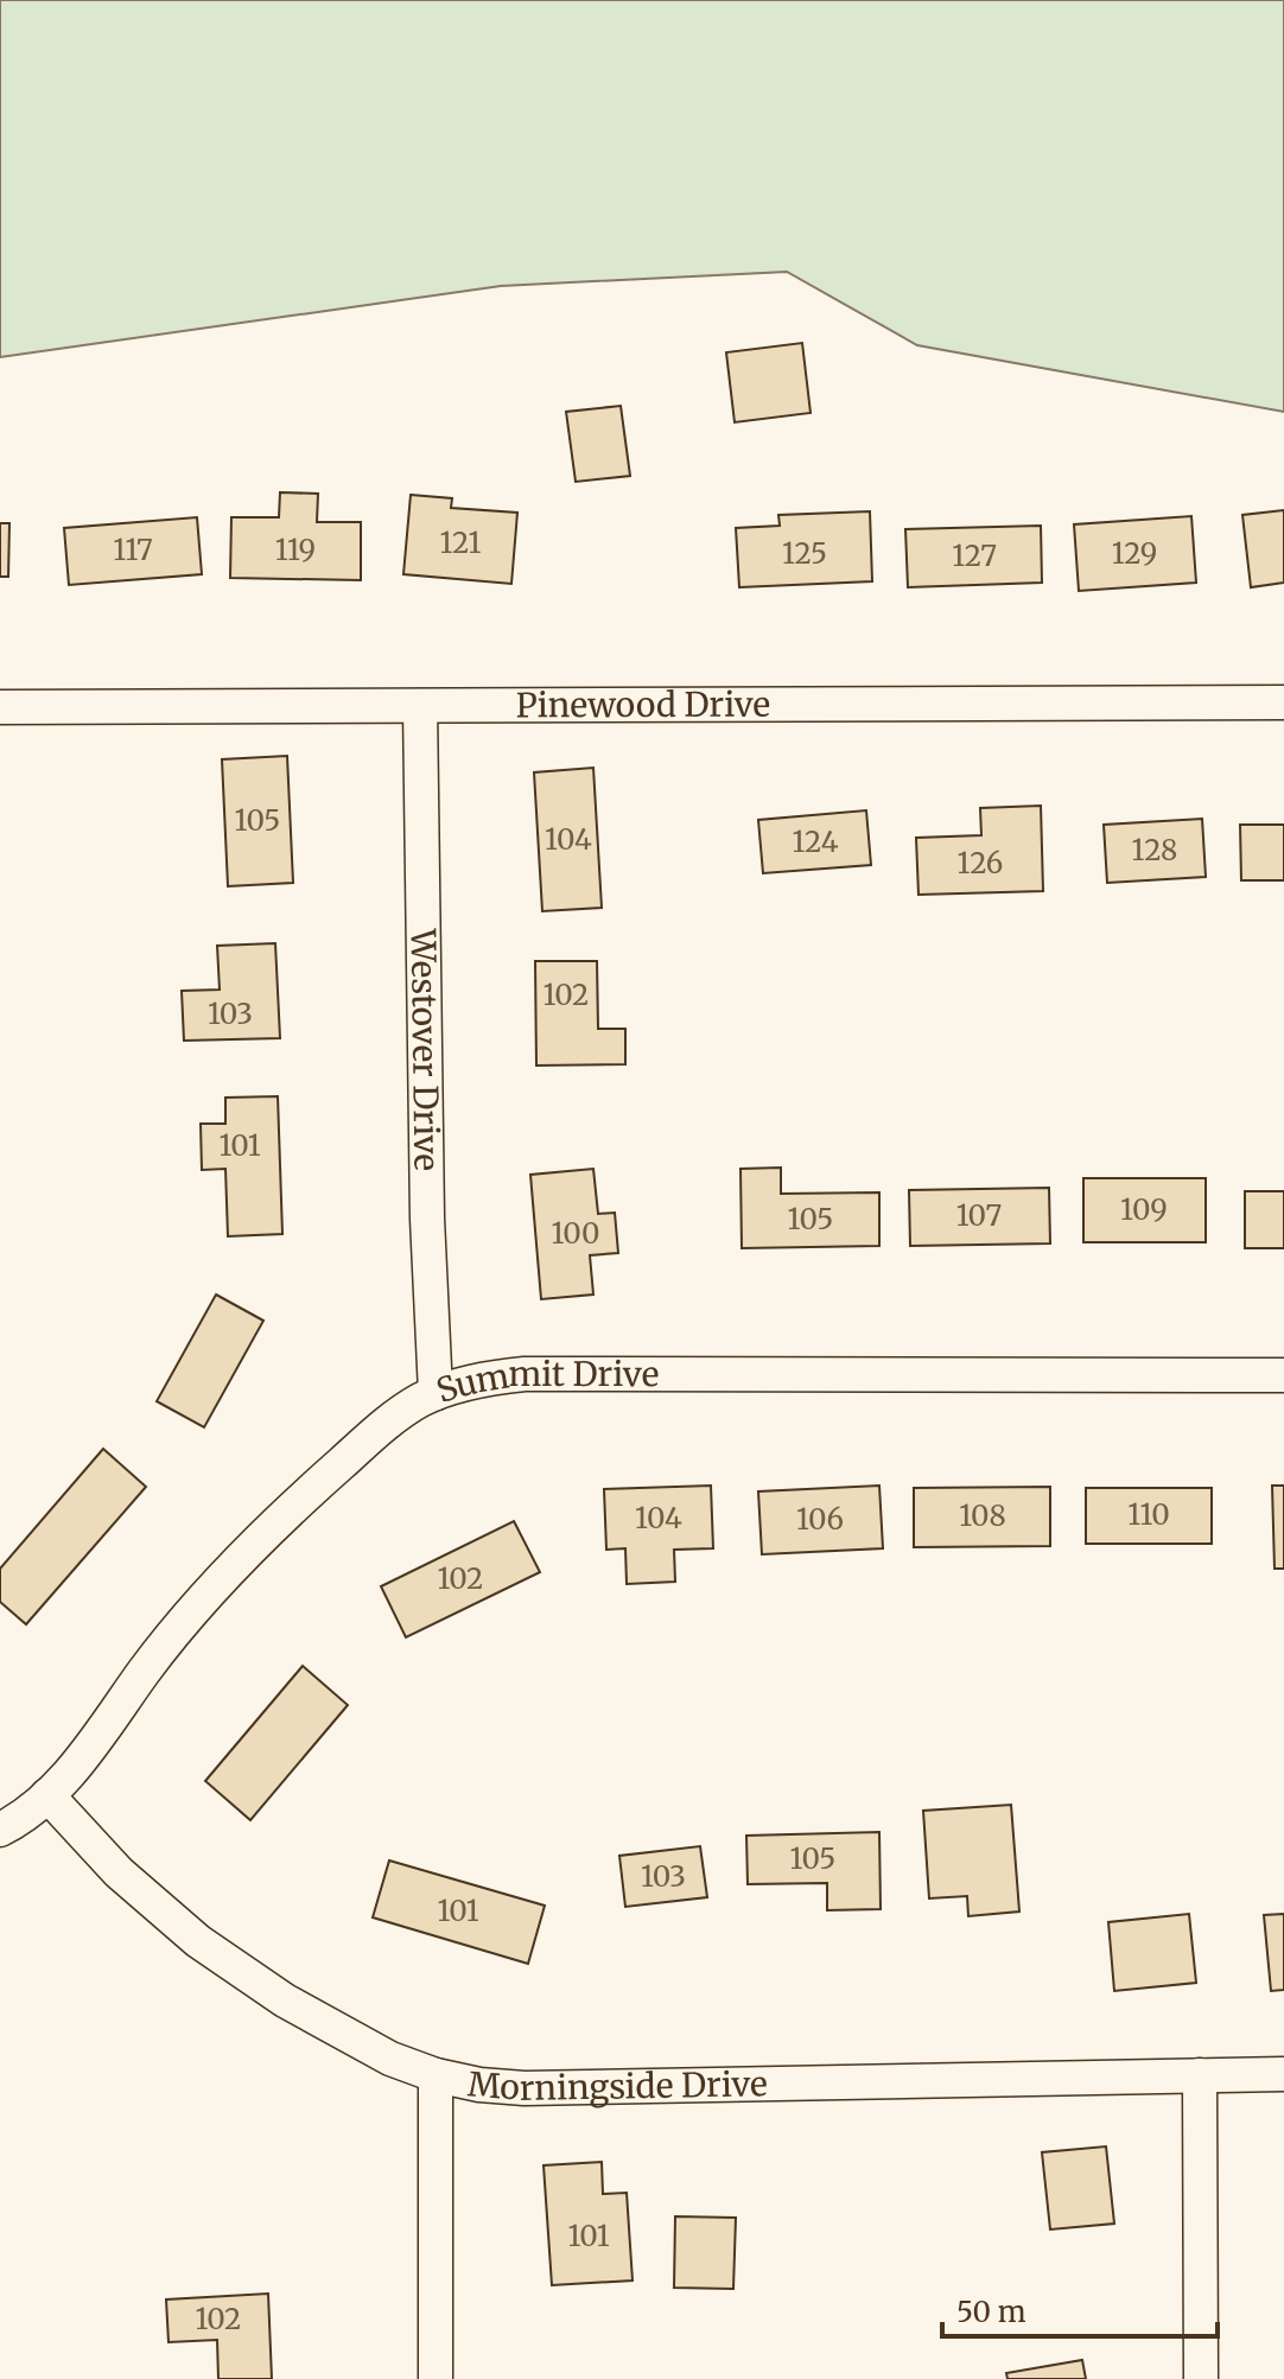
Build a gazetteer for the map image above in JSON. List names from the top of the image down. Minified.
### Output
{"streets":{"street":["Pinewood Drive","Westover Drive","Summit Drive","Morningside Drive"]},"crossings":[["Pinewood Drive","Westover Drive"],["Westover Drive","Summit Drive"],["Summit Drive","Morningside Drive"]],"house_numbers":["121","117","119","125","129","127","105","104","124","128","126","102","103","101","109","107","105","100","110","108","104","106","102","105","103","101","101","102"],"scale_bar":"50 m"}
